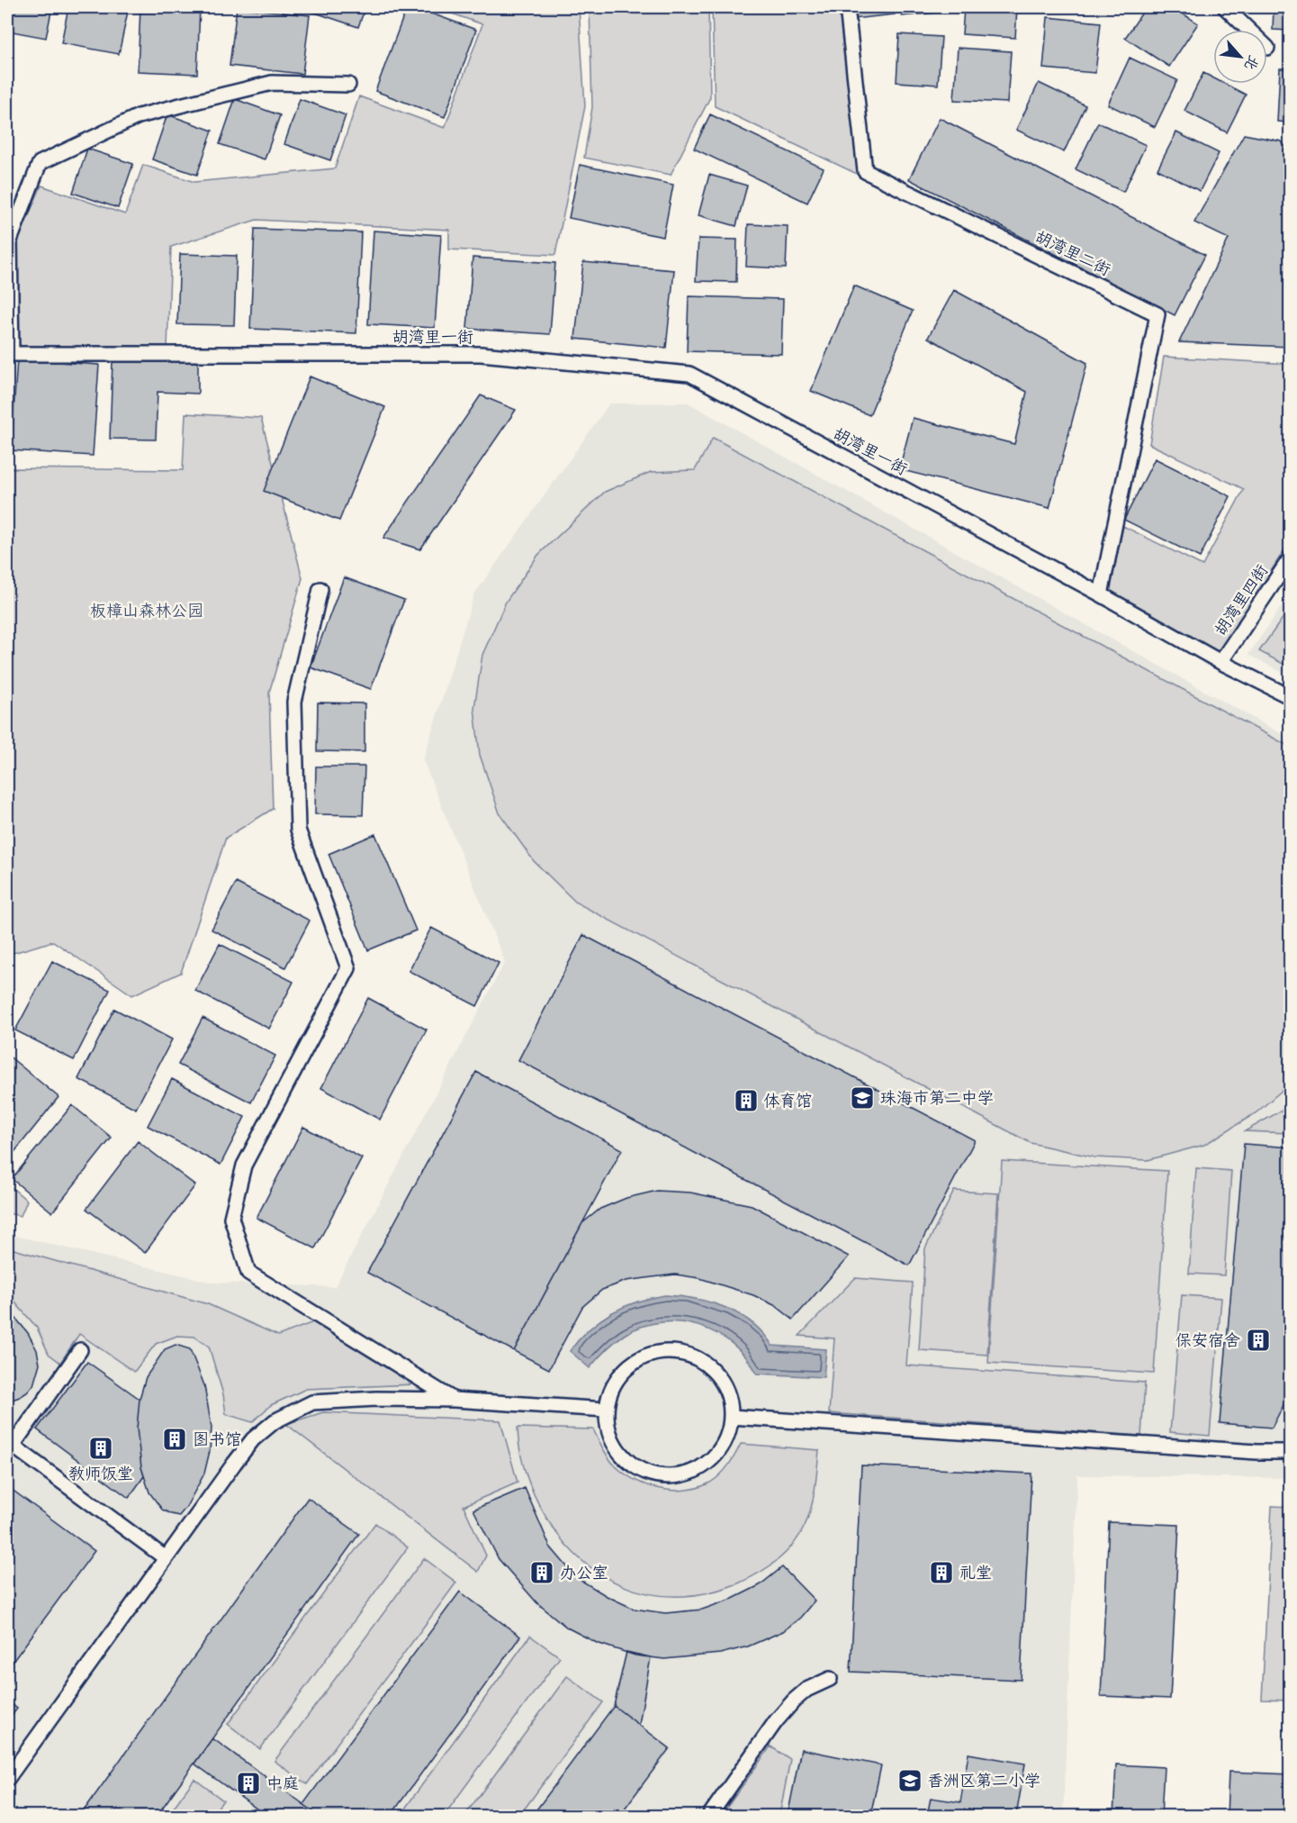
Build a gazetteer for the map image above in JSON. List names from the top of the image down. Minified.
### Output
{"streets":{"lane":["胡湾里二街","胡湾里一街","胡湾里四街"]},"crossings":[["胡湾里二街","胡湾里一街"],["胡湾里一街","胡湾里四街"]],"parks":["板樟山森林公园"],"places":{"school or university":["珠海市第二中学","香洲区第二小学"],"building":["体育馆","保安宿舍","图书馆","教师饭堂","办公室","礼堂","中庭"]},"north":"bottom right"}
